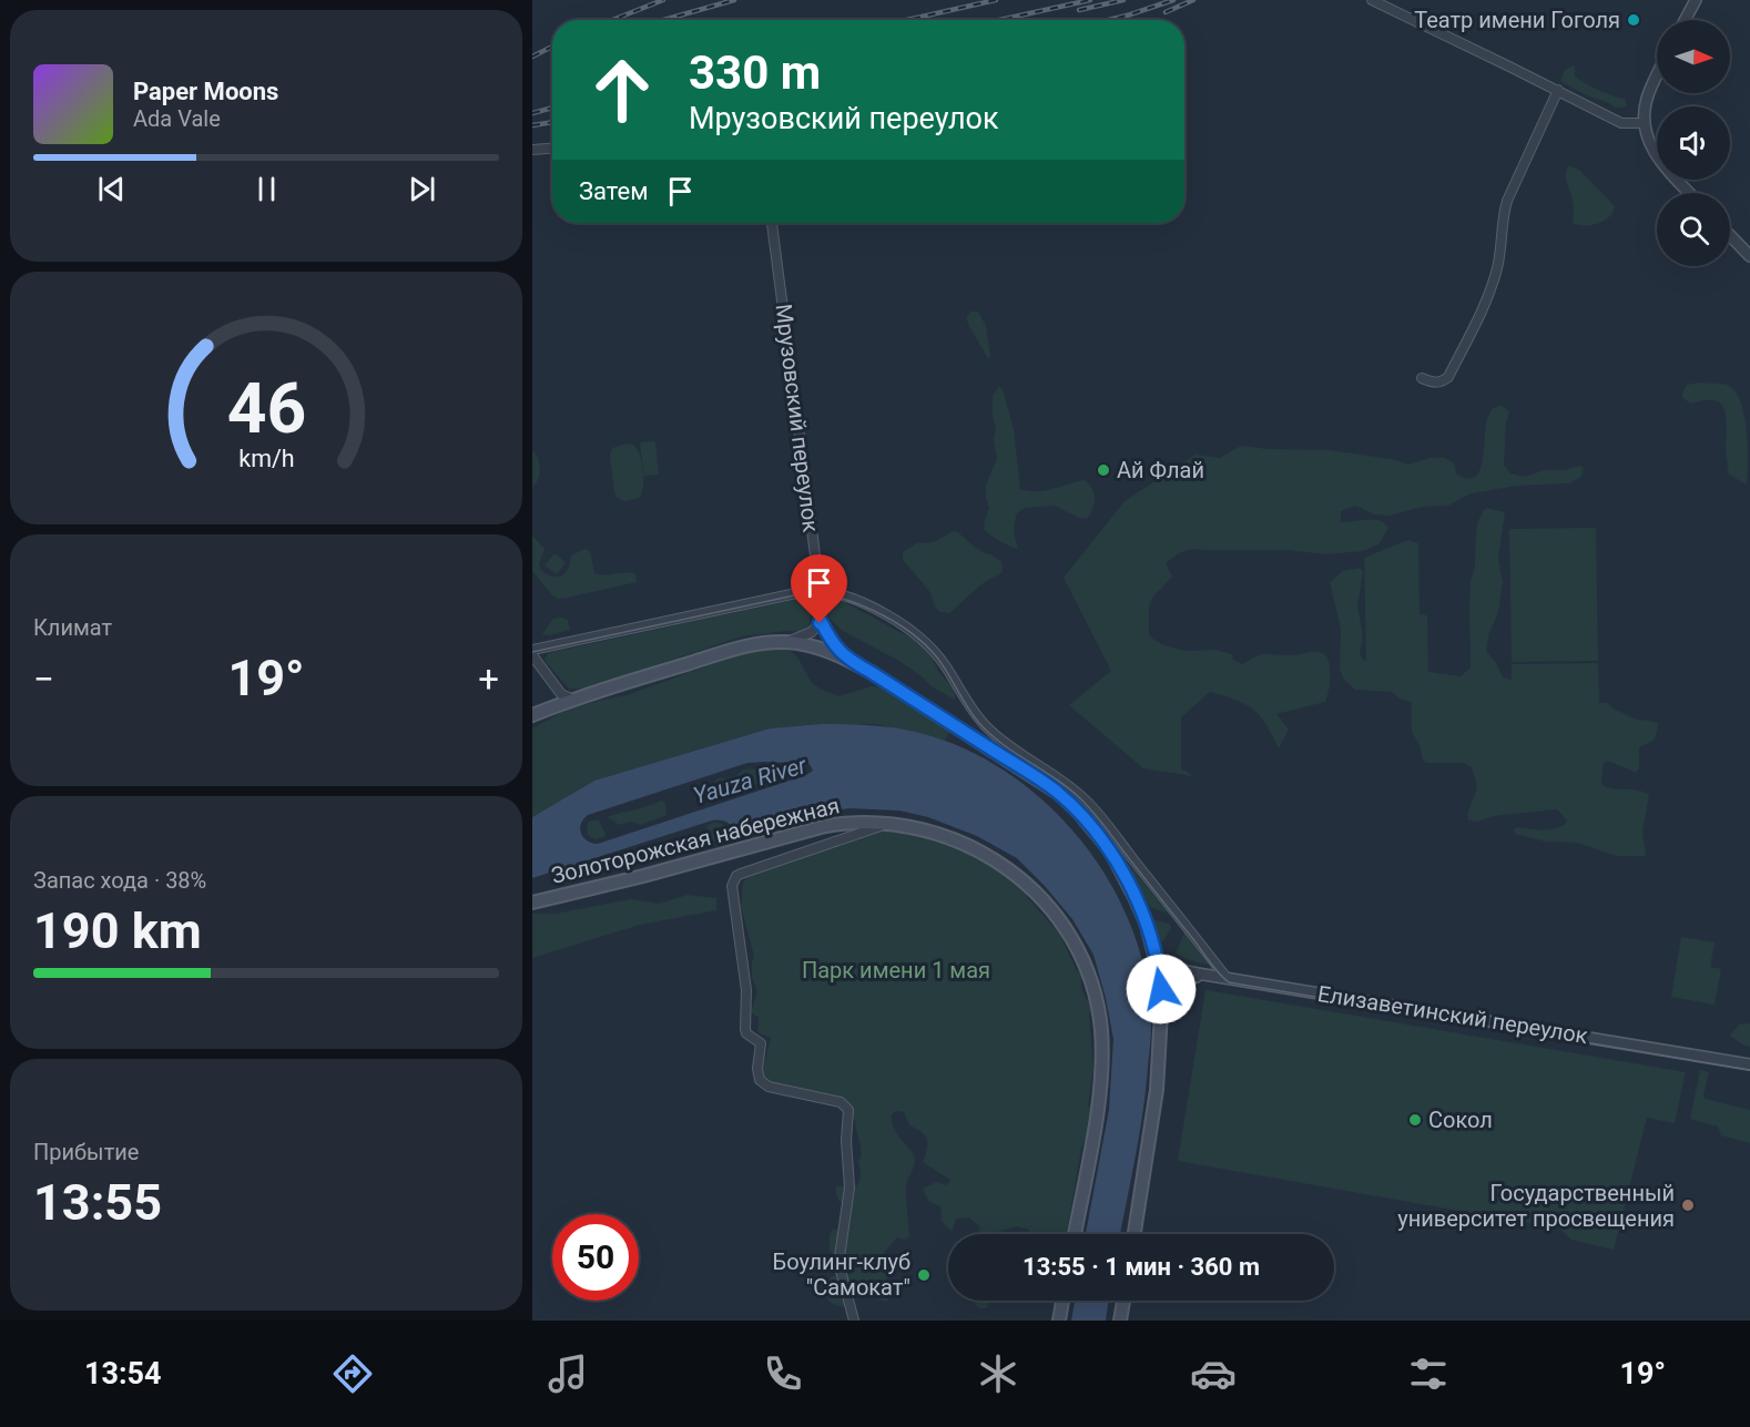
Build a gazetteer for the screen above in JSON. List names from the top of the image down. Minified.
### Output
{"streets":{"main road":["Золоторожская набережная"],"street":["Мрузовский переулок","Елизаветинский переулок"]},"water":["Yauza River"],"parks":["Парк имени 1 мая"],"places":["Театр имени Гоголя","Ай Флай","Сокол","Государственный университет просвещения","Боулинг-клуб \"Самокат\""],"north":"right","page":{"turn":["330 m","Мрузовский переулок"],"song":["Paper Moons","Ada Vale"],"then":"Затем","tile":["Климат",["Запас хода · 38%","190 km"],["Прибытие","13:55"]],"heat":["−","19°","+"],"limit":"50","trip":"13:55 · 1 мин · 360 m","tabs":["13:54","19°"],"gauge":["46","km/h"]}}
